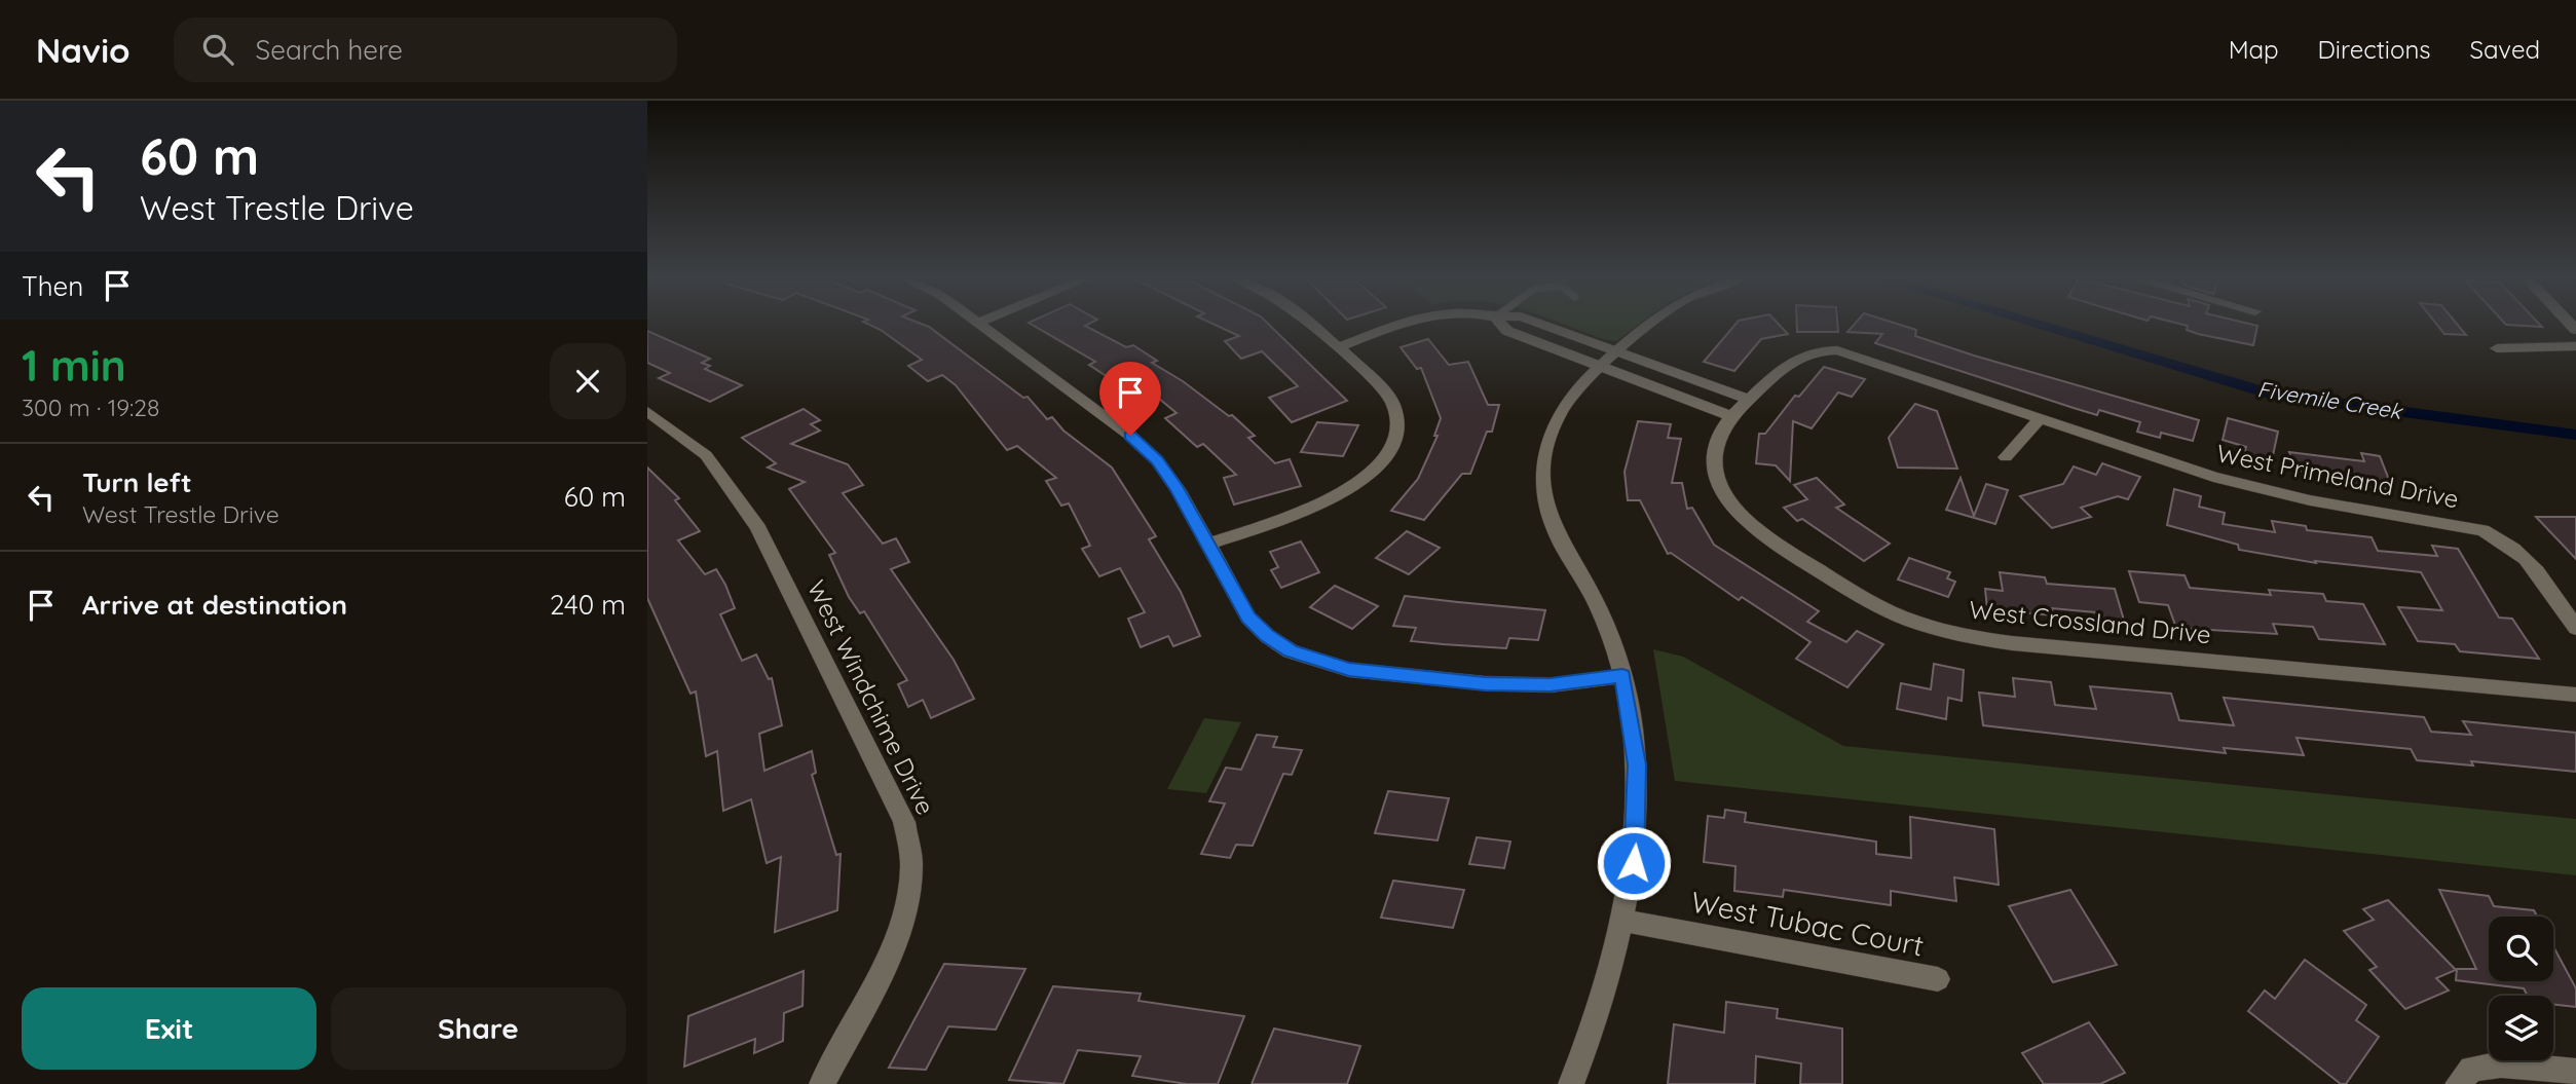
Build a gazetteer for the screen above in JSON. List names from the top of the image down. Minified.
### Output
{"streets":{"street":["West Primeland Drive","West Crossland Drive","West Windchime Drive","West Tubac Court"]},"water":["Fivemile Creek"],"page":{"header":"Navio","search":"Search here","nav":["Map","Directions","Saved"],"turn":["60 m","West Trestle Drive"],"then":"Then","heading":["1 min","300 m · 19:28"],"list":[{"name":"Turn left","note":"West Trestle Drive","value":"60 m"},{"name":"Arrive at destination","value":"240 m"}],"buttons":["Exit","Share"]}}
